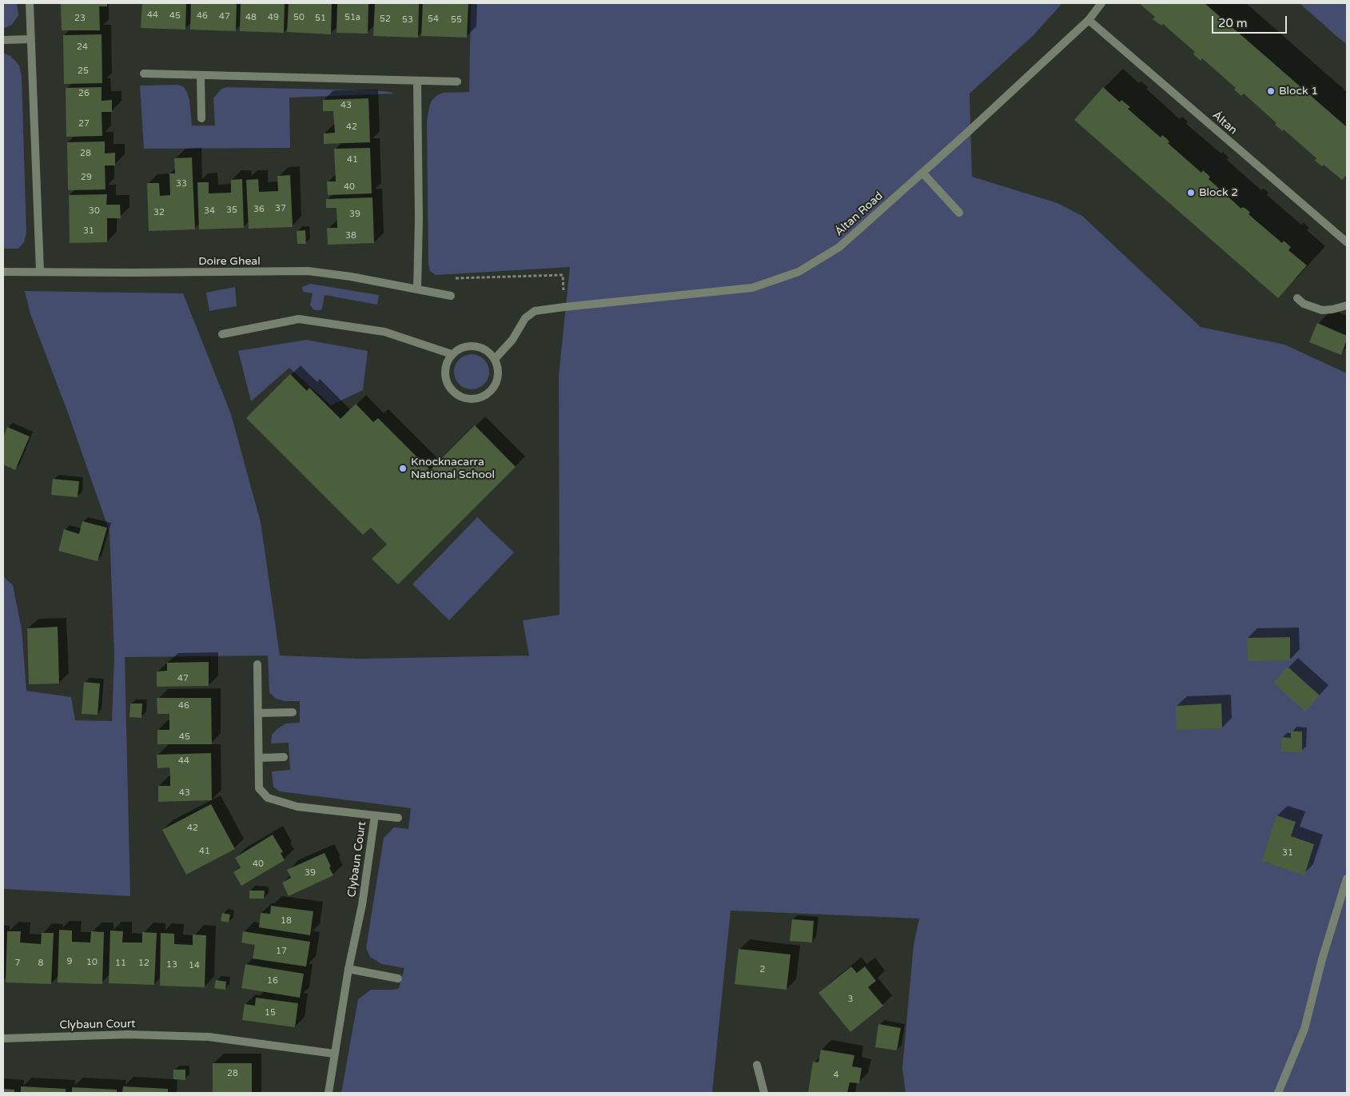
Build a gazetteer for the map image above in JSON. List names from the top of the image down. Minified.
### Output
{"streets":{"street":["Áltan","Áltan Road","Doire Gheal","Clybaun Court"]},"crossings":[["Áltan","Áltan Road"]],"places":["Block 1","Block 2","Knocknacarra National School"],"house_numbers":["44","45","46","47","48","49","50","51a","23","51","52","54","53","55","24","25","26","43","27","42","28","41","29","33","40","37","36","35","30","34","32","39","31","38","47","46","45","44","43","42","41","31","40","39","18","17","9","10","7","8","11","12","13","14","2","16","3","15","28","4"],"scale_bar":"20 m"}
